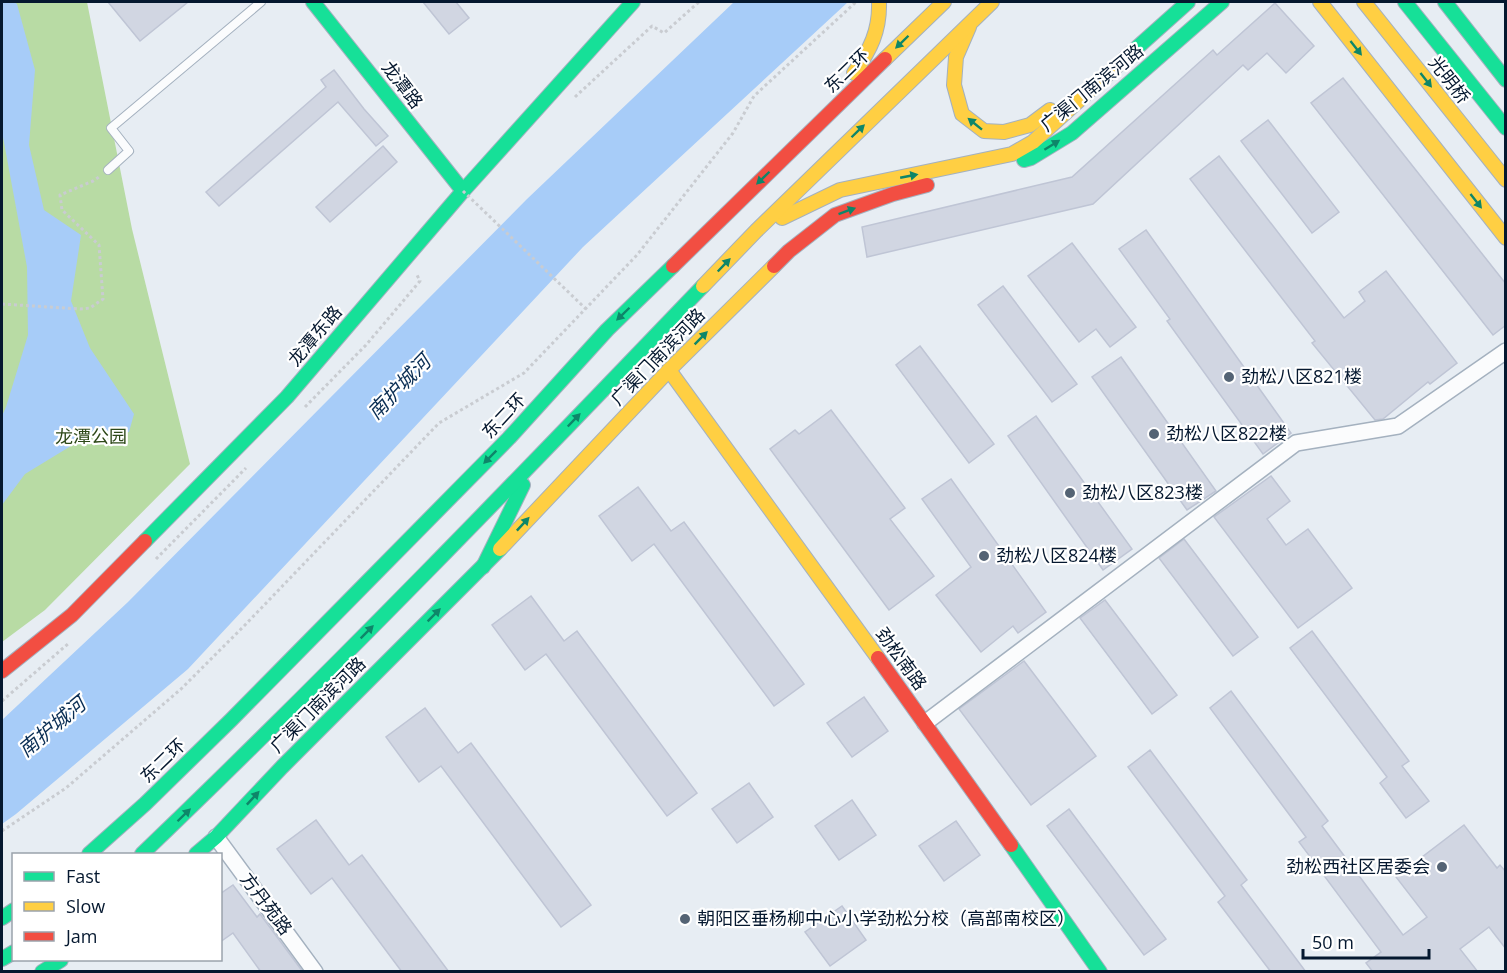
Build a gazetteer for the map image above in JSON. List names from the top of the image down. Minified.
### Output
{"streets":{"main road":["东二环","光明桥","龙潭路","广渠门南滨河路","龙潭东路","劲松南路"],"street":["方丹苑路"]},"crossings":[["龙潭路","龙潭东路"],["广渠门南滨河路","劲松南路"],["广渠门南滨河路","方丹苑路"]],"water":["南护城河"],"parks":["龙潭公园"],"places":["劲松八区821楼","劲松八区822楼","劲松八区823楼","劲松八区824楼","劲松西社区居委会","朝阳区垂杨柳中心小学劲松分校（高部南校区）"],"legend":["Fast","Slow","Jam"],"scale_bar":"50 m"}
